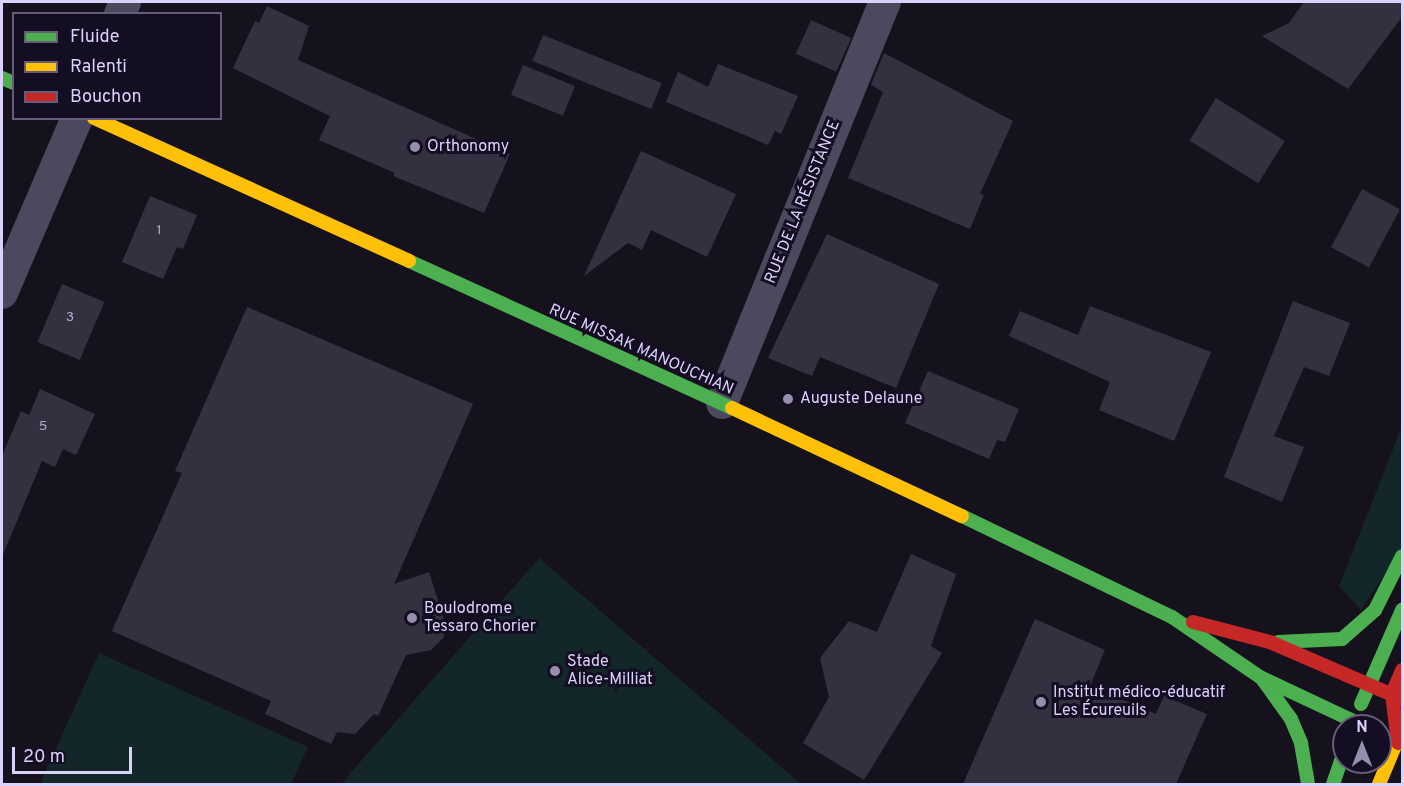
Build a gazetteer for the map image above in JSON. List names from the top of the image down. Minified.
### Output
{"streets":{"street":["RUE DE LA RÉSISTANCE","RUE MISSAK MANOUCHIAN"]},"crossings":[["RUE DE LA RÉSISTANCE","RUE MISSAK MANOUCHIAN"]],"places":["Orthonomy","Auguste Delaune","Boulodrome Tessaro Chorier","Stade Alice-Milliat","Institut médico-éducatif Les Écureuils"],"house_numbers":["1","3","5"],"legend":["Fluide","Ralenti","Bouchon"],"scale_bar":"20 m","north":"top"}
